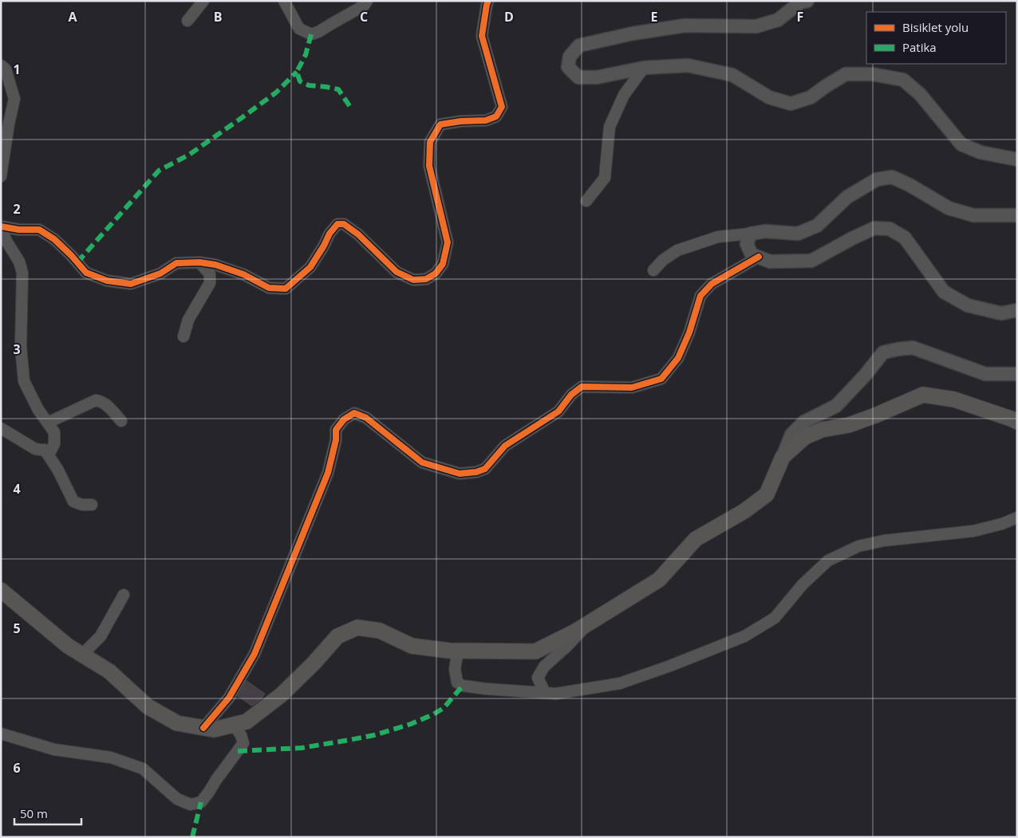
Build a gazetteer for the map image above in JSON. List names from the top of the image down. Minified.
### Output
{"legend":["Bisiklet yolu","Patika"],"scale_bar":"50 m","grid":{"columns":["A","B","C","D","E","F"],"rows":["1","2","3","4","5","6"]}}
